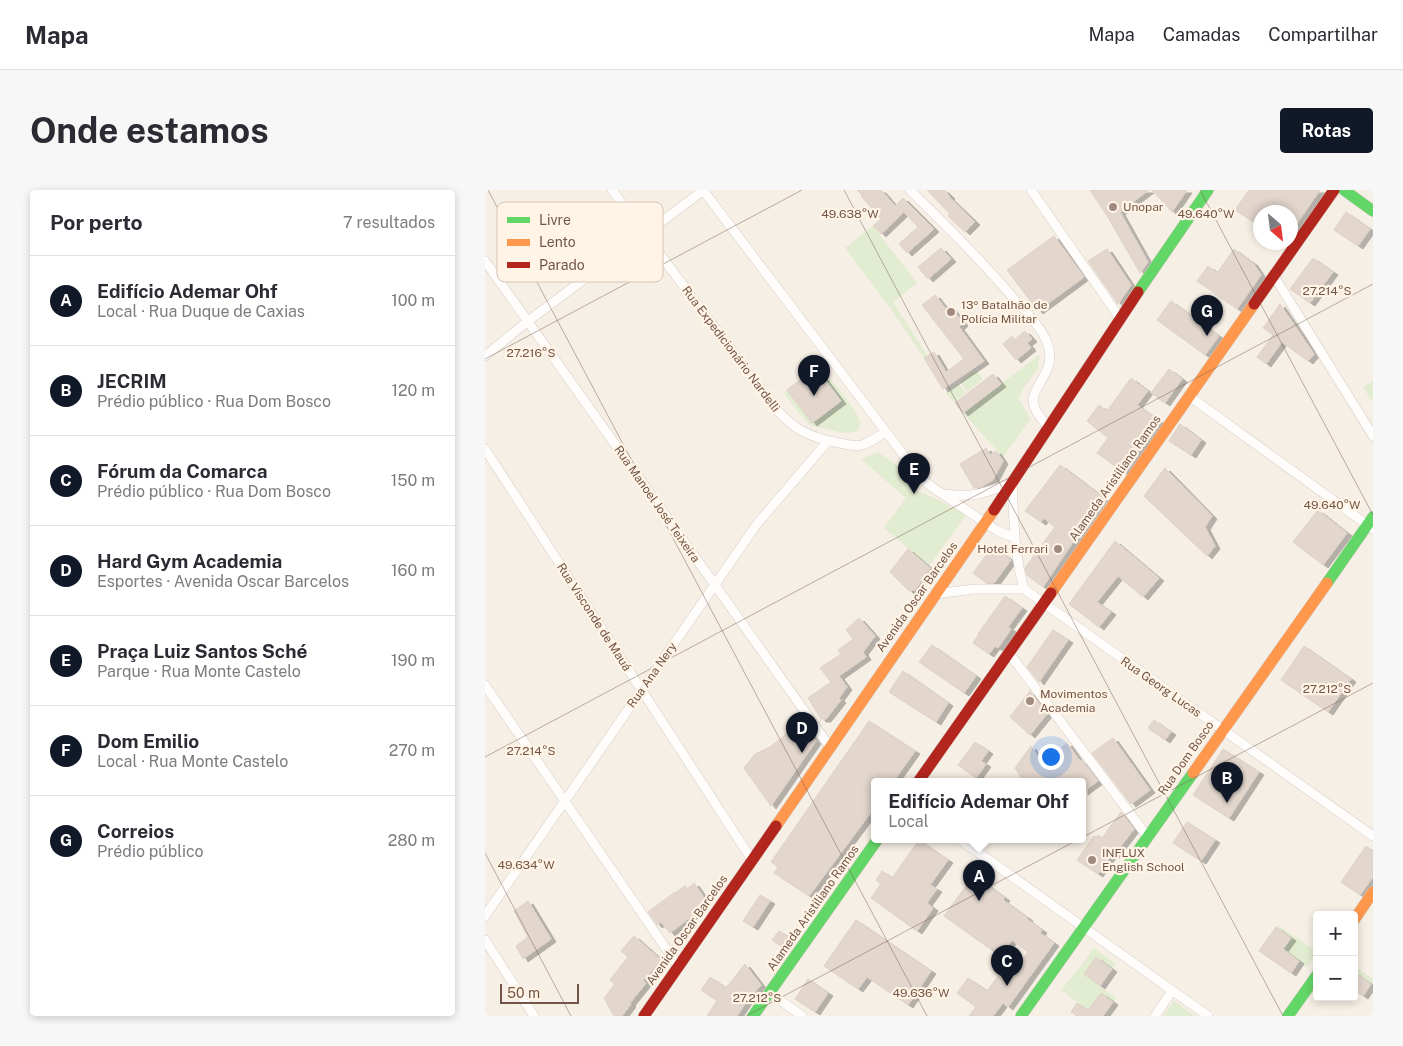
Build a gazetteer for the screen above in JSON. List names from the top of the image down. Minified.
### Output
{"streets":{"main road":["Alameda Aristiliano Ramos","Avenida Oscar Barcelos","Rua Dom Bosco"],"street":["Rua Expedicionário Nardelli","Rua Manoel José Teixeira","Rua Visconde de Mauá","Rua Ana Nery","Rua Georg Lucas"]},"crossings":[["Rua Expedicionário Nardelli","Rua Ana Nery"],["Alameda Aristiliano Ramos","Rua Georg Lucas"],["Rua Manoel José Teixeira","Avenida Oscar Barcelos"],["Rua Manoel José Teixeira","Rua Ana Nery"],["Avenida Oscar Barcelos","Rua Visconde de Mauá"],["Rua Visconde de Mauá","Rua Ana Nery"],["Rua Georg Lucas","Rua Dom Bosco"]],"places":["Unopar","13º Batalhão de Polícia Militar","Hotel Ferrari","Movimentos Academia","INFLUX English School"],"legend":["Livre","Lento","Parado"],"scale_bar":"50 m","north":"bottom right","page":{"header":"Mapa","nav":["Mapa","Camadas","Compartilhar"],"buttons":"Rotas","title":"Onde estamos","heading":["Por perto","7 resultados"],"list":[{"mark":"A","name":"Edifício Ademar Ohf","note":"Local · Rua Duque de Caxias","value":"100 m"},{"mark":"B","name":"JECRIM","note":"Prédio público · Rua Dom Bosco","value":"120 m"},{"mark":"C","name":"Fórum da Comarca","note":"Prédio público · Rua Dom Bosco","value":"150 m"},{"mark":"D","name":"Hard Gym Academia","note":"Esportes · Avenida Oscar Barcelos","value":"160 m"},{"mark":"E","name":"Praça Luiz Santos Sché","note":"Parque · Rua Monte Castelo","value":"190 m"},{"mark":"F","name":"Dom Emilio","note":"Local · Rua Monte Castelo","value":"270 m"},{"mark":"G","name":"Correios","note":"Prédio público","value":"280 m"}],"pins":["G","F","E","D","B","A","C"],"popup":["Edifício Ademar Ohf","Local"],"map_buttons":["+","−"],"scale":"50 m"},"coordinates":["49.638°W","49.640°W","27.214°S","27.216°S","27.212°S","49.634°W","49.636°W"]}
